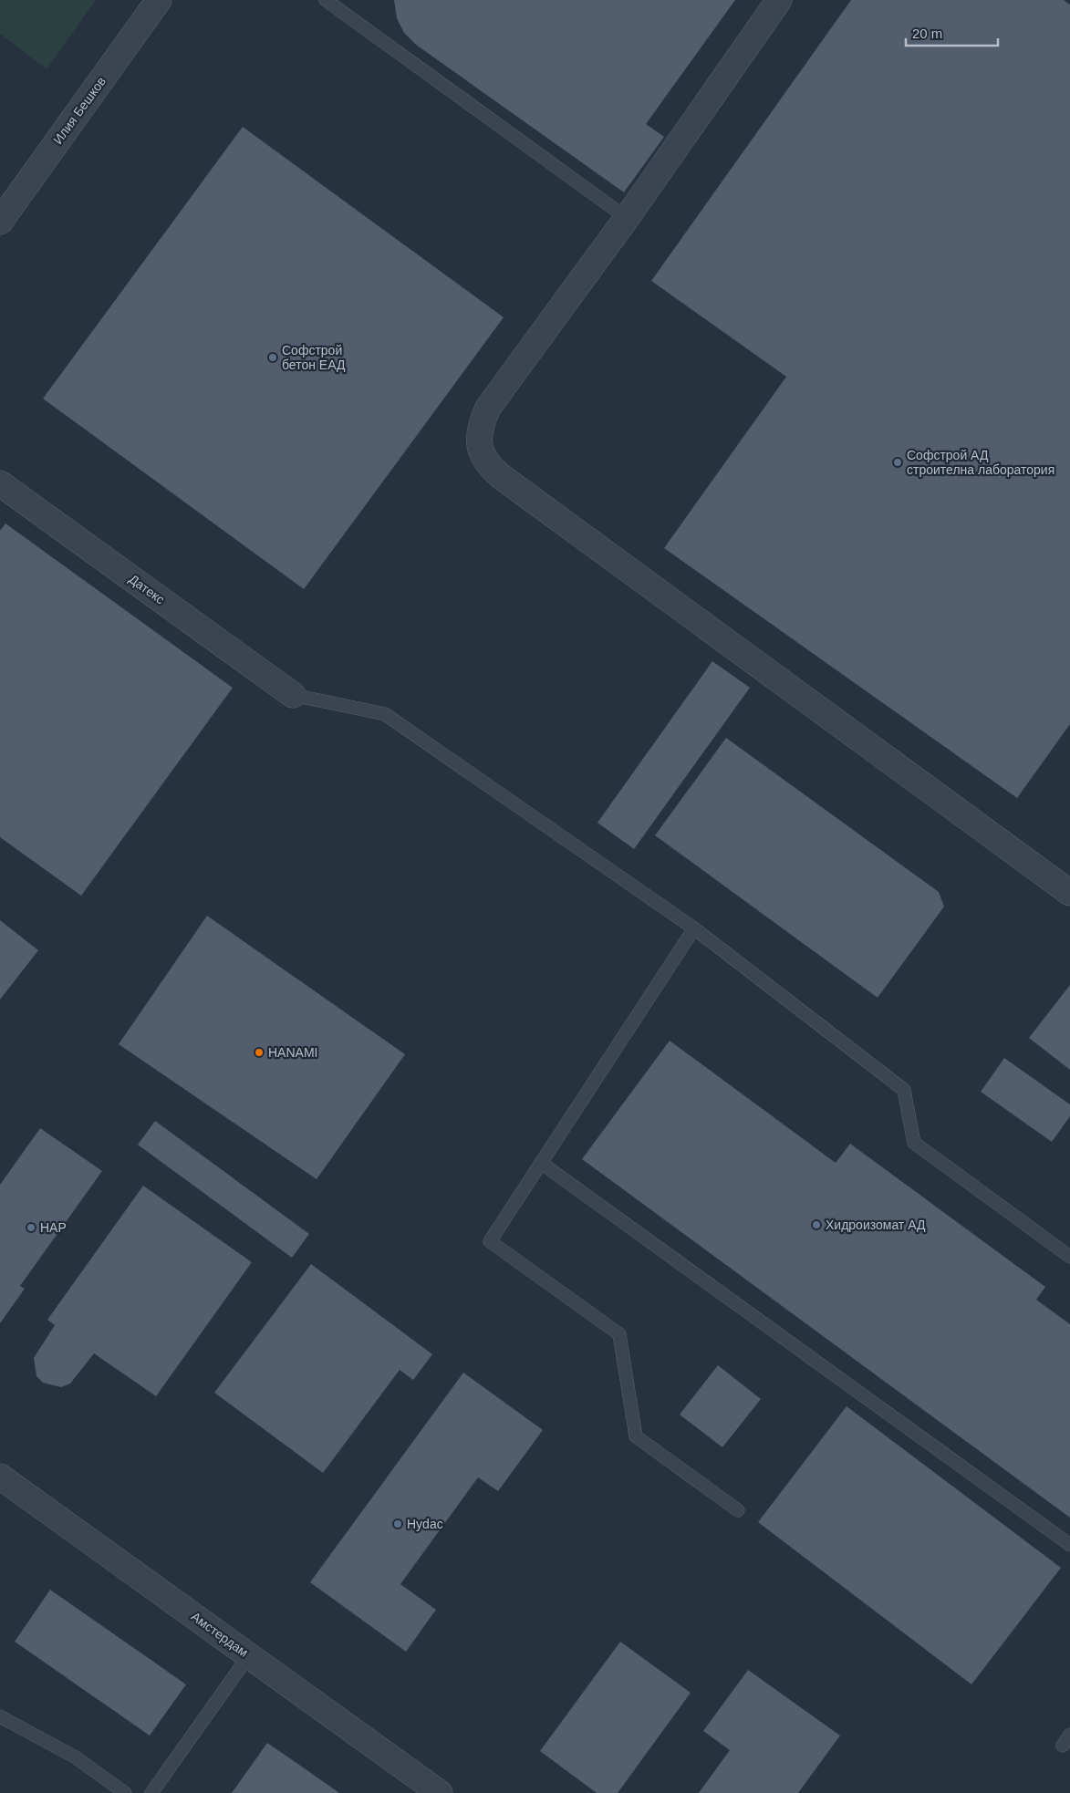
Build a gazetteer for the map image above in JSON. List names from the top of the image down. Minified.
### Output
{"streets":{"street":["Илия Бешков","Датекс","Амстердам"]},"places":["Софстрой бетон ЕАД","Софстрой АД строителна лаборатория","HANAMI","Хидроизомат АД","НАР","Hydac"],"scale_bar":"20 m"}
